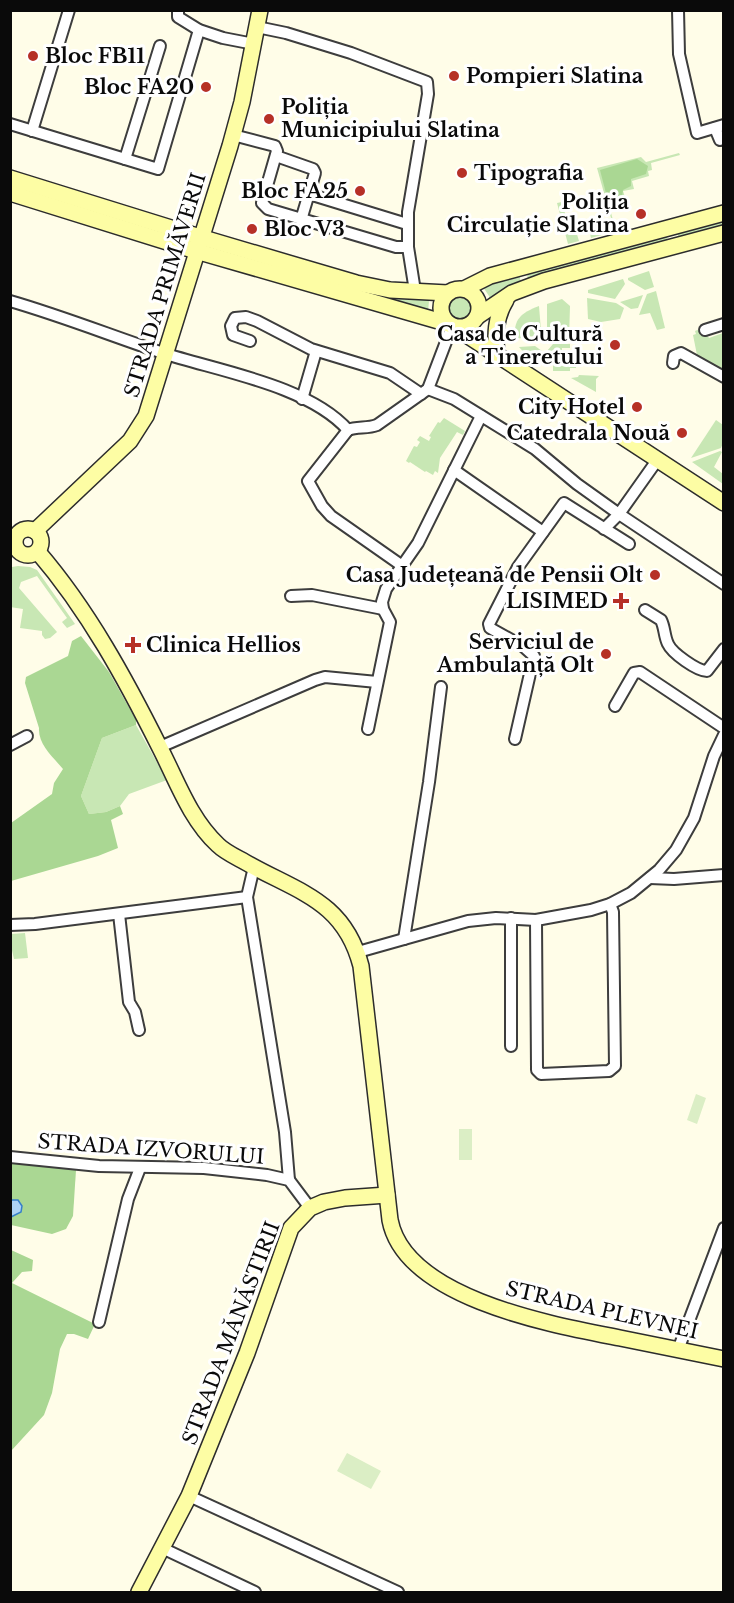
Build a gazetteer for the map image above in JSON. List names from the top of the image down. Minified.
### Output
{"streets":{"street":["STRADA PRIMĂVERII","STRADA IZVORULUI","STRADA PLEVNEI","STRADA MĂNĂSTIRII"]},"crossings":[["STRADA IZVORULUI","STRADA MĂNĂSTIRII"]],"places":{"other":["Bloc FB11","Pompieri Slatina","Bloc FA20","Poliția Municipiului Slatina","Tipografia","Bloc FA25","Poliția Circulație Slatina","Bloc V3","Casa de Cultură a Tineretului","City Hotel","Catedrala Nouă","Casa Județeană de Pensii Olt","Serviciul de Ambulanță Olt"],"health":["LISIMED","Clinica Hellios"]}}
